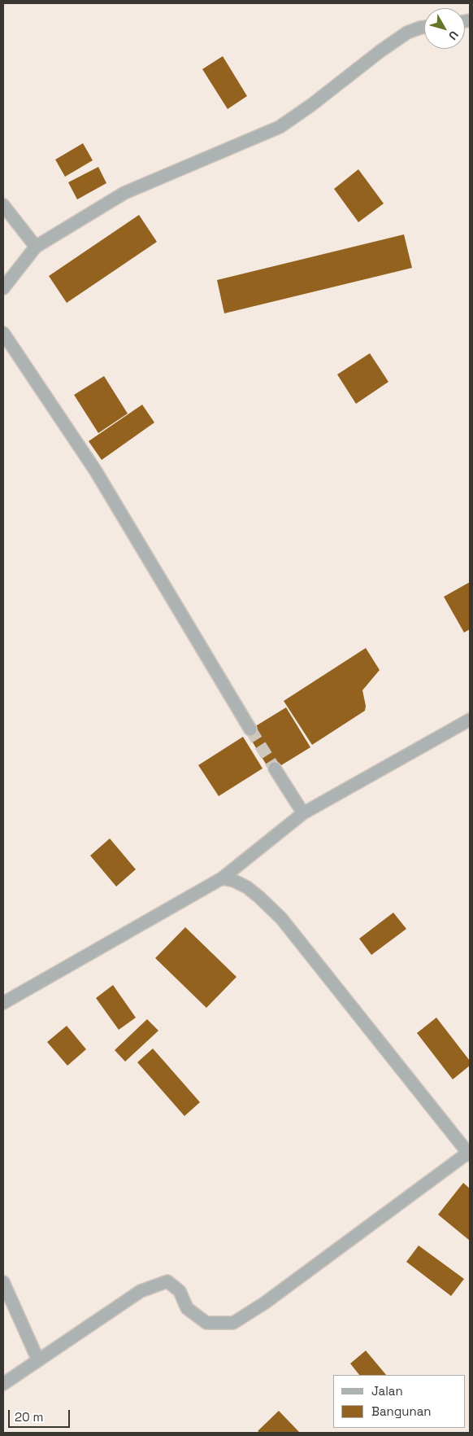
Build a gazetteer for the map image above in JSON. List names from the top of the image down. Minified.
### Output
{"legend":["Jalan","Bangunan"],"scale_bar":"20 m","north":"bottom right"}
